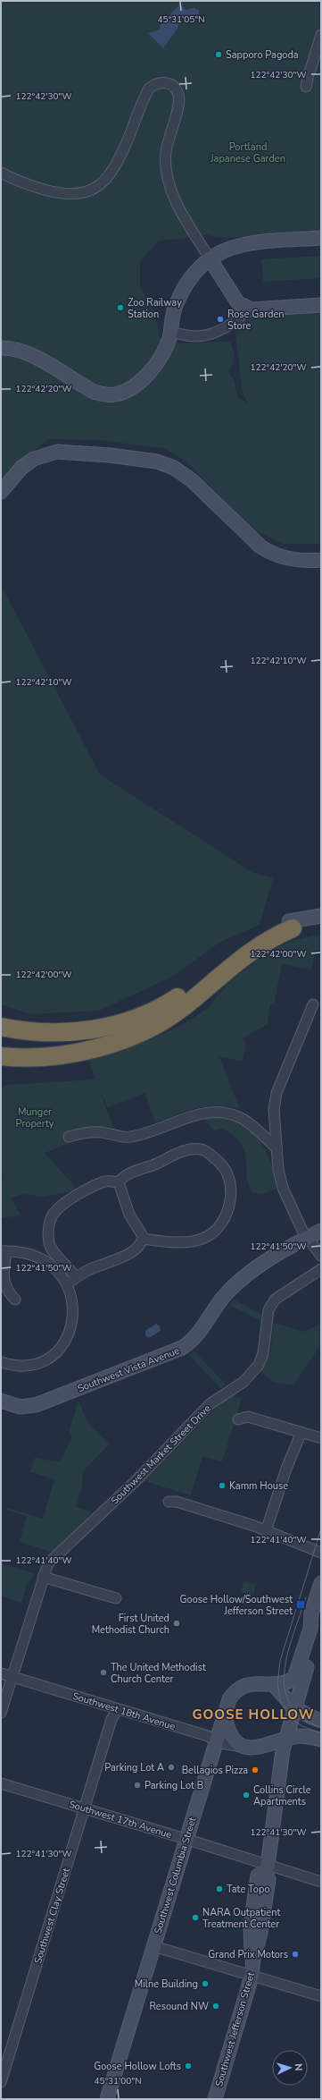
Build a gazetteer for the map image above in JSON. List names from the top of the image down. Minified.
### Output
{"streets":{"main road":["Southwest Vista Avenue","Southwest 18th Avenue","Southwest Columbia Street","Southwest Jefferson Street"],"street":["Southwest Market Street Drive","Southwest 17th Avenue","Southwest Clay Street"]},"crossings":[["Southwest Market Street Drive","Southwest 18th Avenue"],["Southwest 18th Avenue","Southwest Columbia Street"],["Southwest 18th Avenue","Southwest Clay Street"],["Southwest 18th Avenue","Southwest Jefferson Street"],["Southwest 17th Avenue","Southwest Columbia Street"],["Southwest 17th Avenue","Southwest Clay Street"],["Southwest 17th Avenue","Southwest Jefferson Street"],["Southwest Columbia Street","Southwest Jefferson Street"]],"districts":["GOOSE HOLLOW"],"parks":["Portland Japanese Garden","Munger Property"],"places":{"other":["Sapporo Pagoda","Zoo Railway Station","Rose Garden Store","Kamm House","First United Methodist Church","The United Methodist Church Center","Parking Lot A","Bellagios Pizza","Parking Lot B","Collins Circle Apartments","Tate Topo","NARA Outpatient Treatment Center","Grand Prix Motors","Milne Building","Resound NW","Goose Hollow Lofts"],"transit":["Goose Hollow/Southwest Jefferson Street"]},"north":"right","coordinates":["45°31'05\"N","122°42'30\"W","122°42'20\"W","122°42'10\"W","122°42'00\"W","122°41'50\"W","122°41'40\"W","122°41'30\"W","45°31'00\"N"]}
